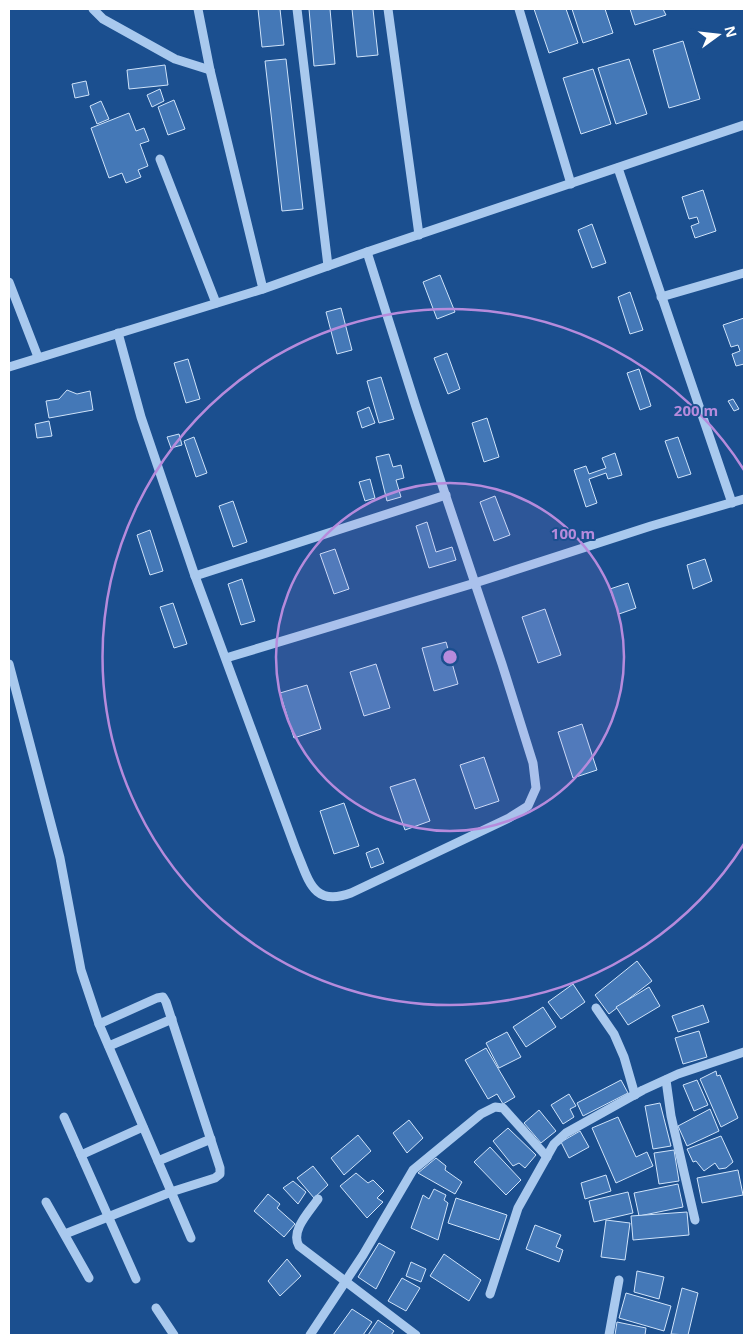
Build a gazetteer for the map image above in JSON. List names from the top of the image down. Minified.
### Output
{"north":"right","rings":["200 m","100 m"]}
